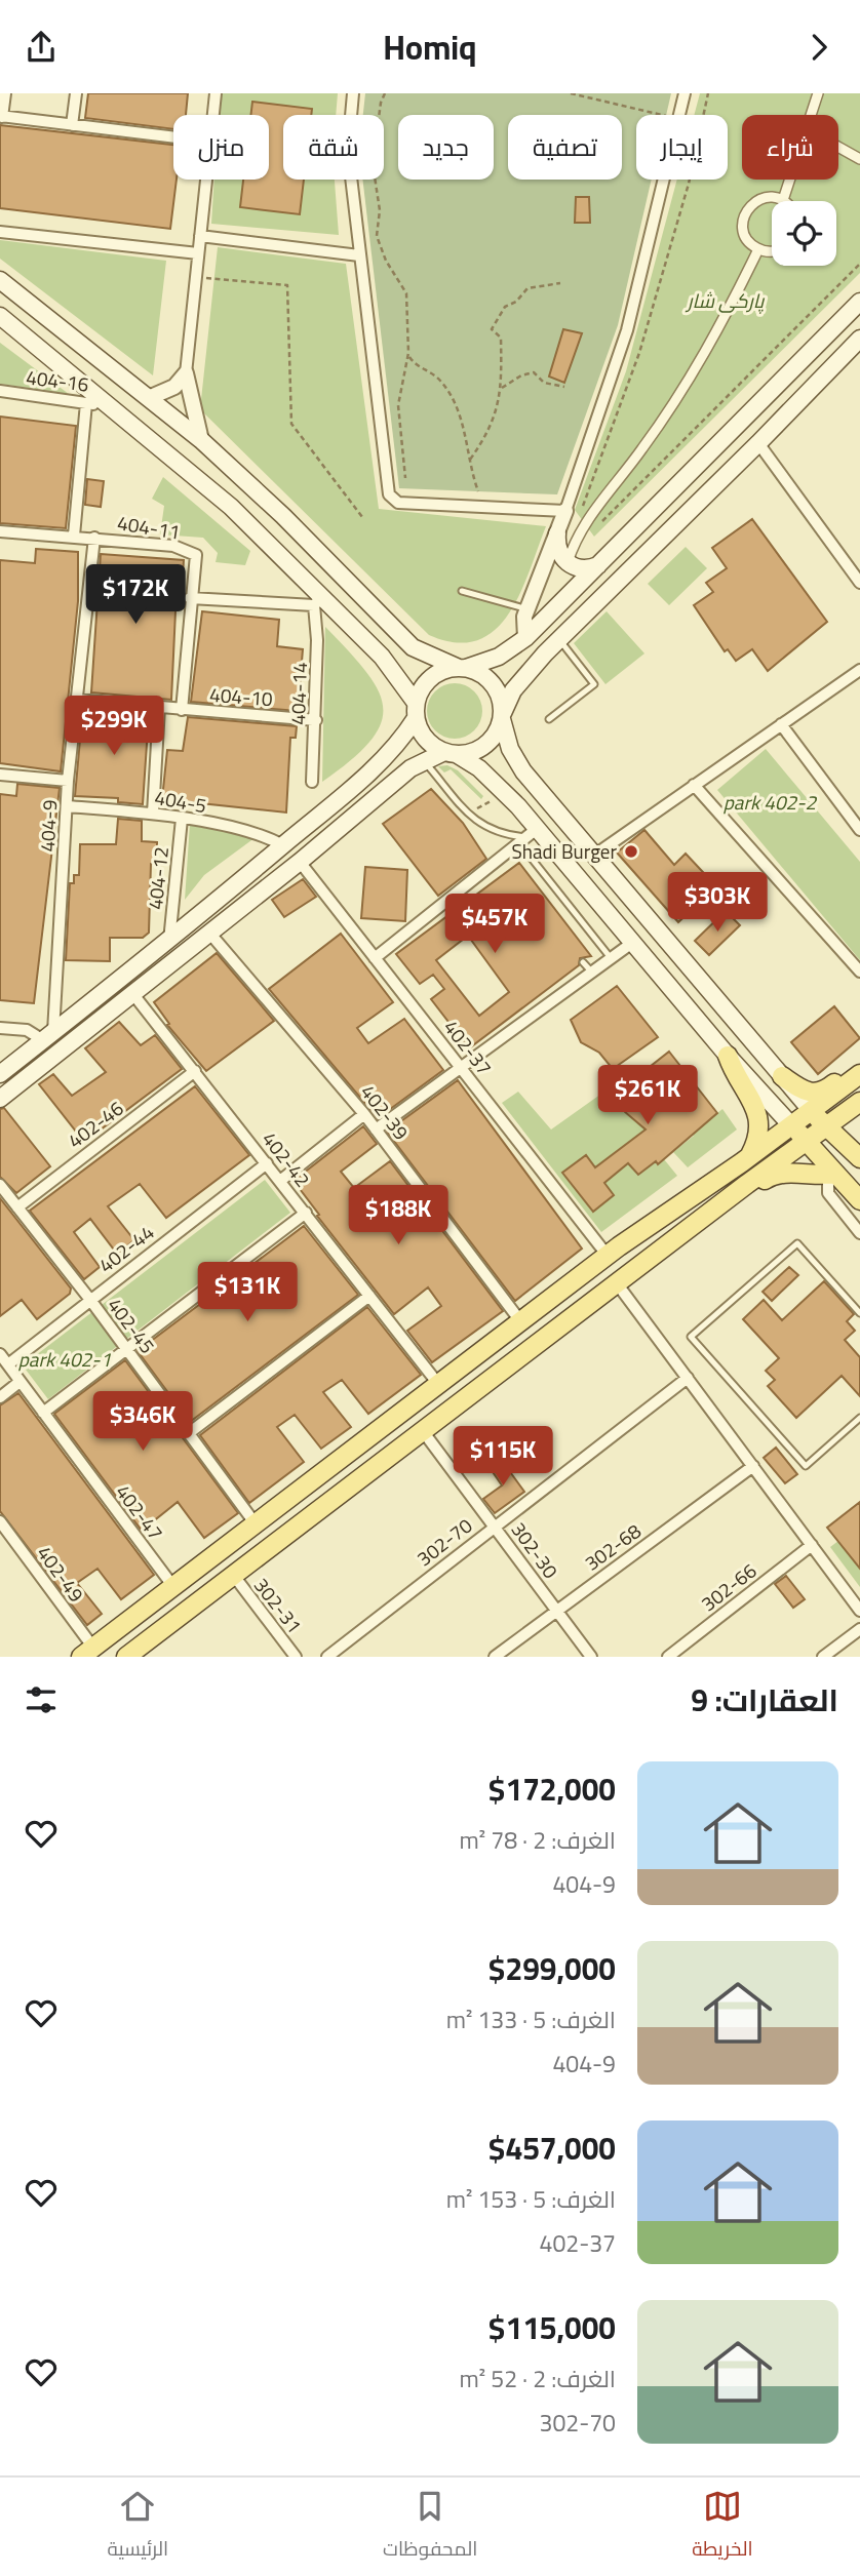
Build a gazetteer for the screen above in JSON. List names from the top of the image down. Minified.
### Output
{"streets":{"street":["404-16","404-11","404-14","404-10","404-5","404-9","404-12","402-37","402-39","402-46","402-42","402-44","402-45","402-47","302-70","302-68","302-30","402-49","302-66","302-31"]},"crossings":[["404-11","404-9"],["404-14","404-10"],["404-10","404-9"],["404-5","404-9"],["404-5","404-12"],["402-46","402-42"],["402-46","402-45"],["402-42","402-44"],["402-44","402-45"],["402-44","402-47"],["302-70","302-30"],["302-68","302-30"]],"parks":["پارکی شار","park 402-2","park 402-1"],"places":["Shadi Burger"],"page":{"header":"Homiq","chip":["شراء","إيجار","تصفية","جديد","شقة","منزل"],"price":["$172K","$299K","$303K","$457K","$261K","$188K","$131K","$346K","$115K"],"heading":"العقارات: 9","list":[{"name":"$172,000","note":"الغرف: 2 · 78 m² · 404-9"},{"name":"$299,000","note":"الغرف: 5 · 133 m² · 404-9"},{"name":"$457,000","note":"الغرف: 5 · 153 m² · 402-37"},{"name":"$115,000","note":"الغرف: 2 · 52 m² · 302-70"}],"tabs":["الخريطة","المحفوظات","الرئيسية"]}}
